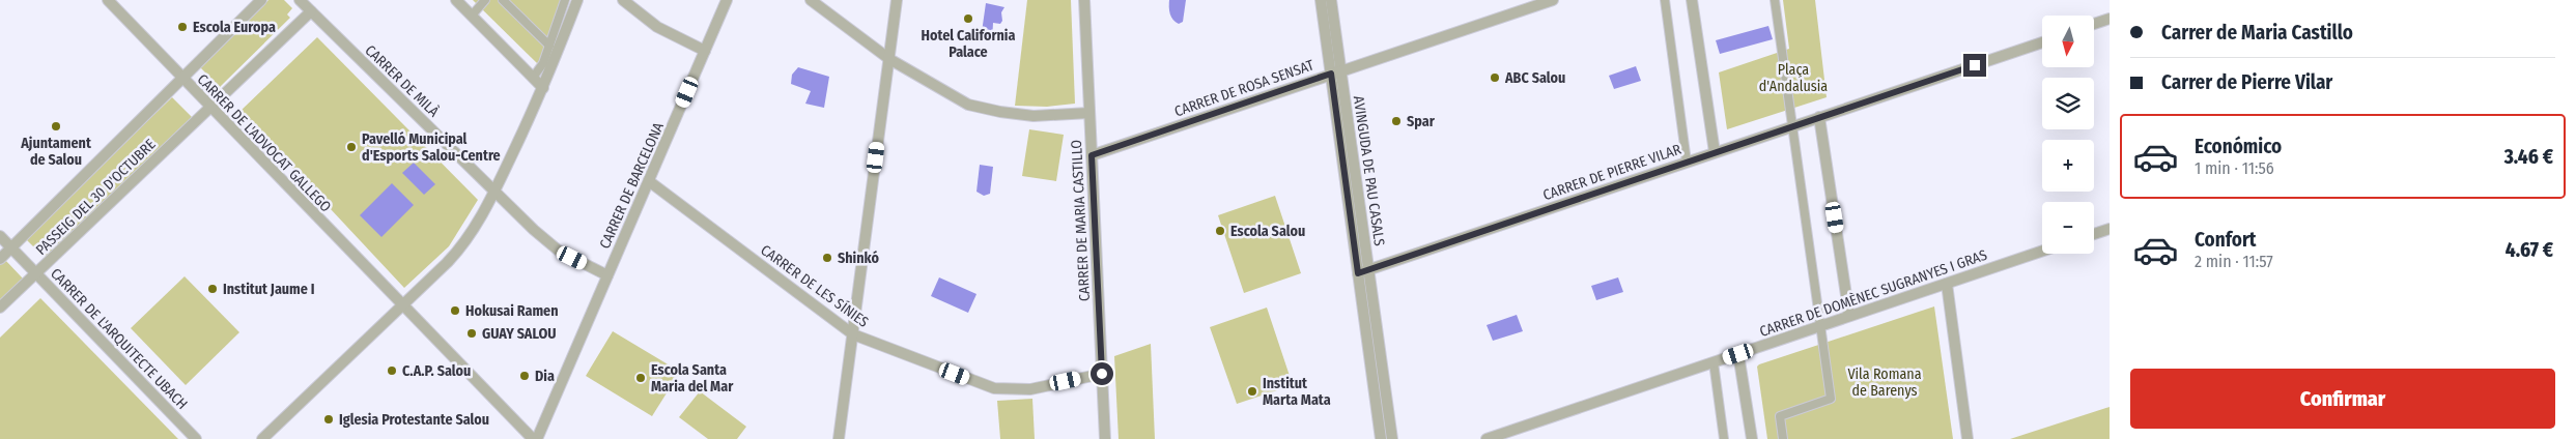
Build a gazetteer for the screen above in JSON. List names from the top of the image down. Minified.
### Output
{"streets":{"street":["CARRER DE MILÀ","CARRER DE ROSA SENSAT","CARRER DE L'ADVOCAT GALLEGO","AVINGUDA DE PAU CASALS","CARRER DE PIERRE VILAR","CARRER DE BARCELONA","PASSEIG DEL 30 D'OCTUBRE","CARRER DE MARIA CASTILLO","CARRER DE LES SÍNIES","CARRER DE DOMÈNEC SUGRANYES I GRAS","CARRER DE L'ARQUITECTE UBACH"]},"crossings":[["CARRER DE MILÀ","CARRER DE BARCELONA"],["CARRER DE MILÀ","PASSEIG DEL 30 D'OCTUBRE"],["CARRER DE ROSA SENSAT","AVINGUDA DE PAU CASALS"],["CARRER DE ROSA SENSAT","CARRER DE MARIA CASTILLO"],["CARRER DE L'ADVOCAT GALLEGO","PASSEIG DEL 30 D'OCTUBRE"],["AVINGUDA DE PAU CASALS","CARRER DE PIERRE VILAR"],["CARRER DE BARCELONA","CARRER DE LES SÍNIES"],["PASSEIG DEL 30 D'OCTUBRE","CARRER DE L'ARQUITECTE UBACH"],["CARRER DE MARIA CASTILLO","CARRER DE LES SÍNIES"]],"parks":["Plaça d'Andalusia","Vila Romana de Barenys"],"places":["Hotel California Palace","Escola Europa","ABC Salou","Spar","Ajuntament de Salou","Pavelló Municipal d'Esports Salou-Centre","Escola Salou","Shinkó","Institut Jaume I","Hokusai Ramen","GUAY SALOU","C.A.P. Salou","Dia","Escola Santa Maria del Mar","Institut Marta Mata","Iglesia Protestante Salou"],"north":"bottom","page":{"banner":["Carrer de Maria Castillo","Carrer de Pierre Vilar"],"map_buttons":["+","−"],"list":[{"name":"Económico","note":"1 min · 11:56","value":"3.46 €"},{"name":"Confort","note":"2 min · 11:57","value":"4.67 €"}],"buttons":"Confirmar"}}
